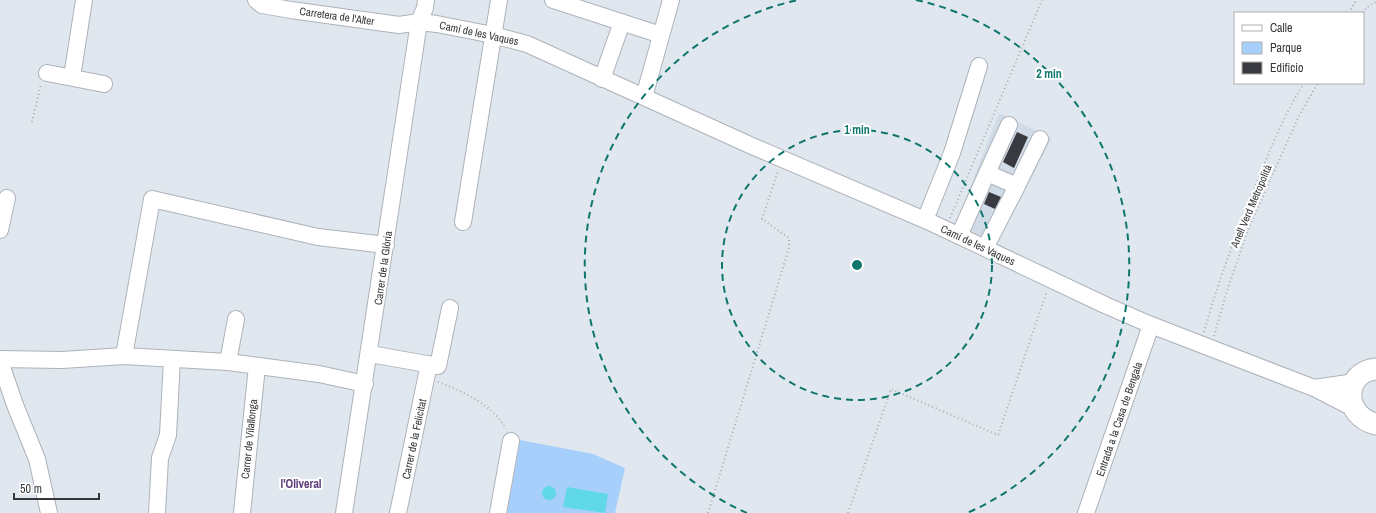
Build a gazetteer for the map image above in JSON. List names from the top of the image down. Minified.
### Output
{"streets":{"street":["Carretera de l'Alter","Camí de les Vaques","Carrer de la Glòria","Entrada a la Casa de Bengala","Carrer de Vilallonga","Carrer de la Felicitat"],"path":["Anell Verd Metropolità"]},"crossings":[["Carretera de l'Alter","Camí de les Vaques"],["Carretera de l'Alter","Carrer de la Glòria"],["Camí de les Vaques","Anell Verd Metropolità"],["Camí de les Vaques","Carrer de la Glòria"],["Camí de les Vaques","Entrada a la Casa de Bengala"]],"districts":["l'Oliveral"],"legend":["Calle","Parque","Edificio"],"scale_bar":"50 m","rings":["2 min","1 min"]}
